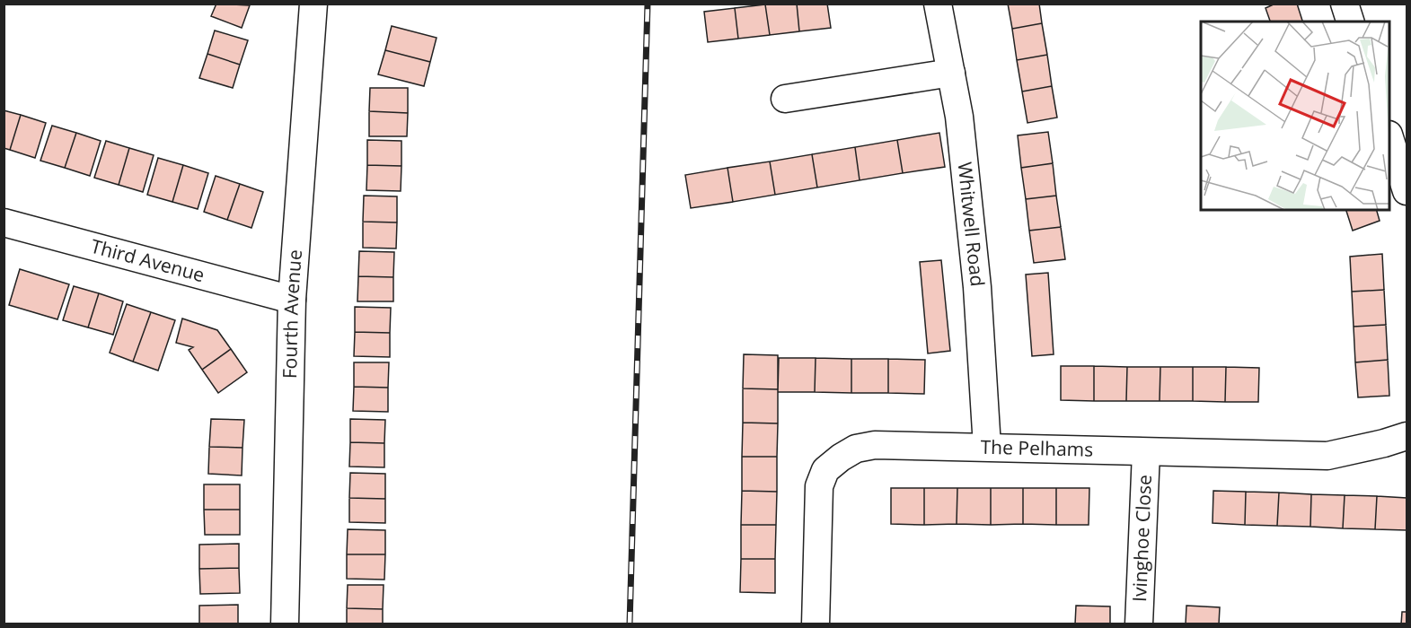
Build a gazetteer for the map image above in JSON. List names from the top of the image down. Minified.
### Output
{"streets":{"street":["Whitwell Road","Third Avenue","Fourth Avenue","The Pelhams","Ivinghoe Close"]},"crossings":[["Whitwell Road","The Pelhams"],["Third Avenue","Fourth Avenue"],["The Pelhams","Ivinghoe Close"]]}
